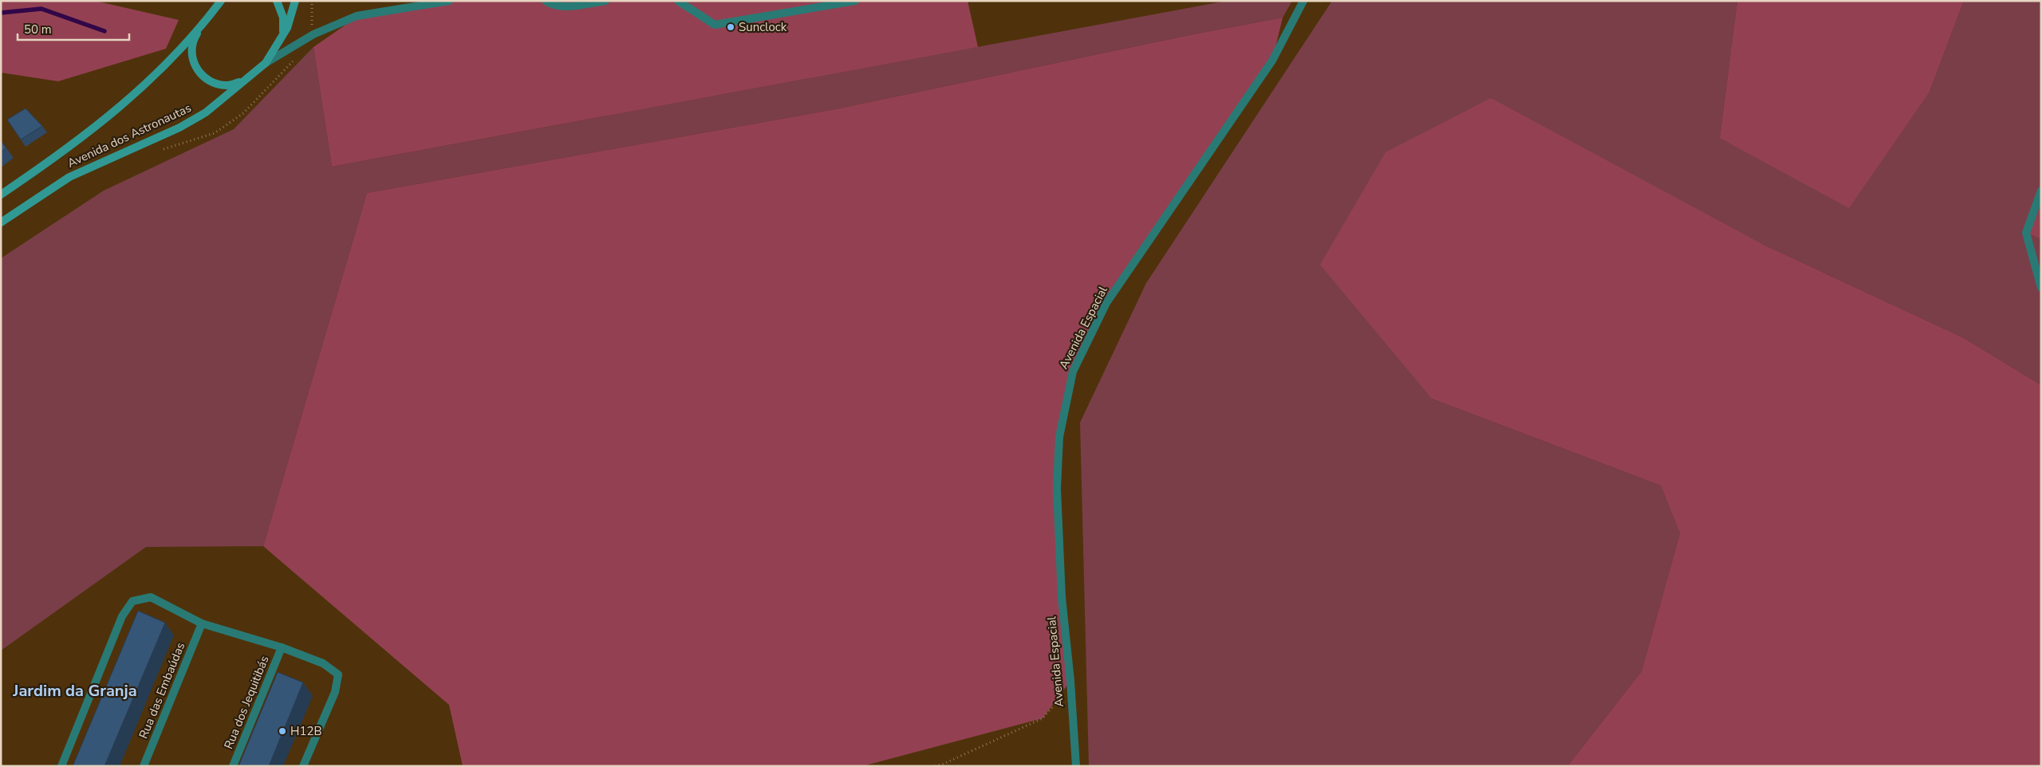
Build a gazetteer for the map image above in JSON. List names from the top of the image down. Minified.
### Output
{"streets":{"main road":["Avenida dos Astronautas"],"lane":["Avenida Espacial","Rua das Embaúdas","Rua dos Jequitibás"]},"districts":["Jardim da Granja"],"places":["Sunclock","H12B"],"scale_bar":"50 m"}
